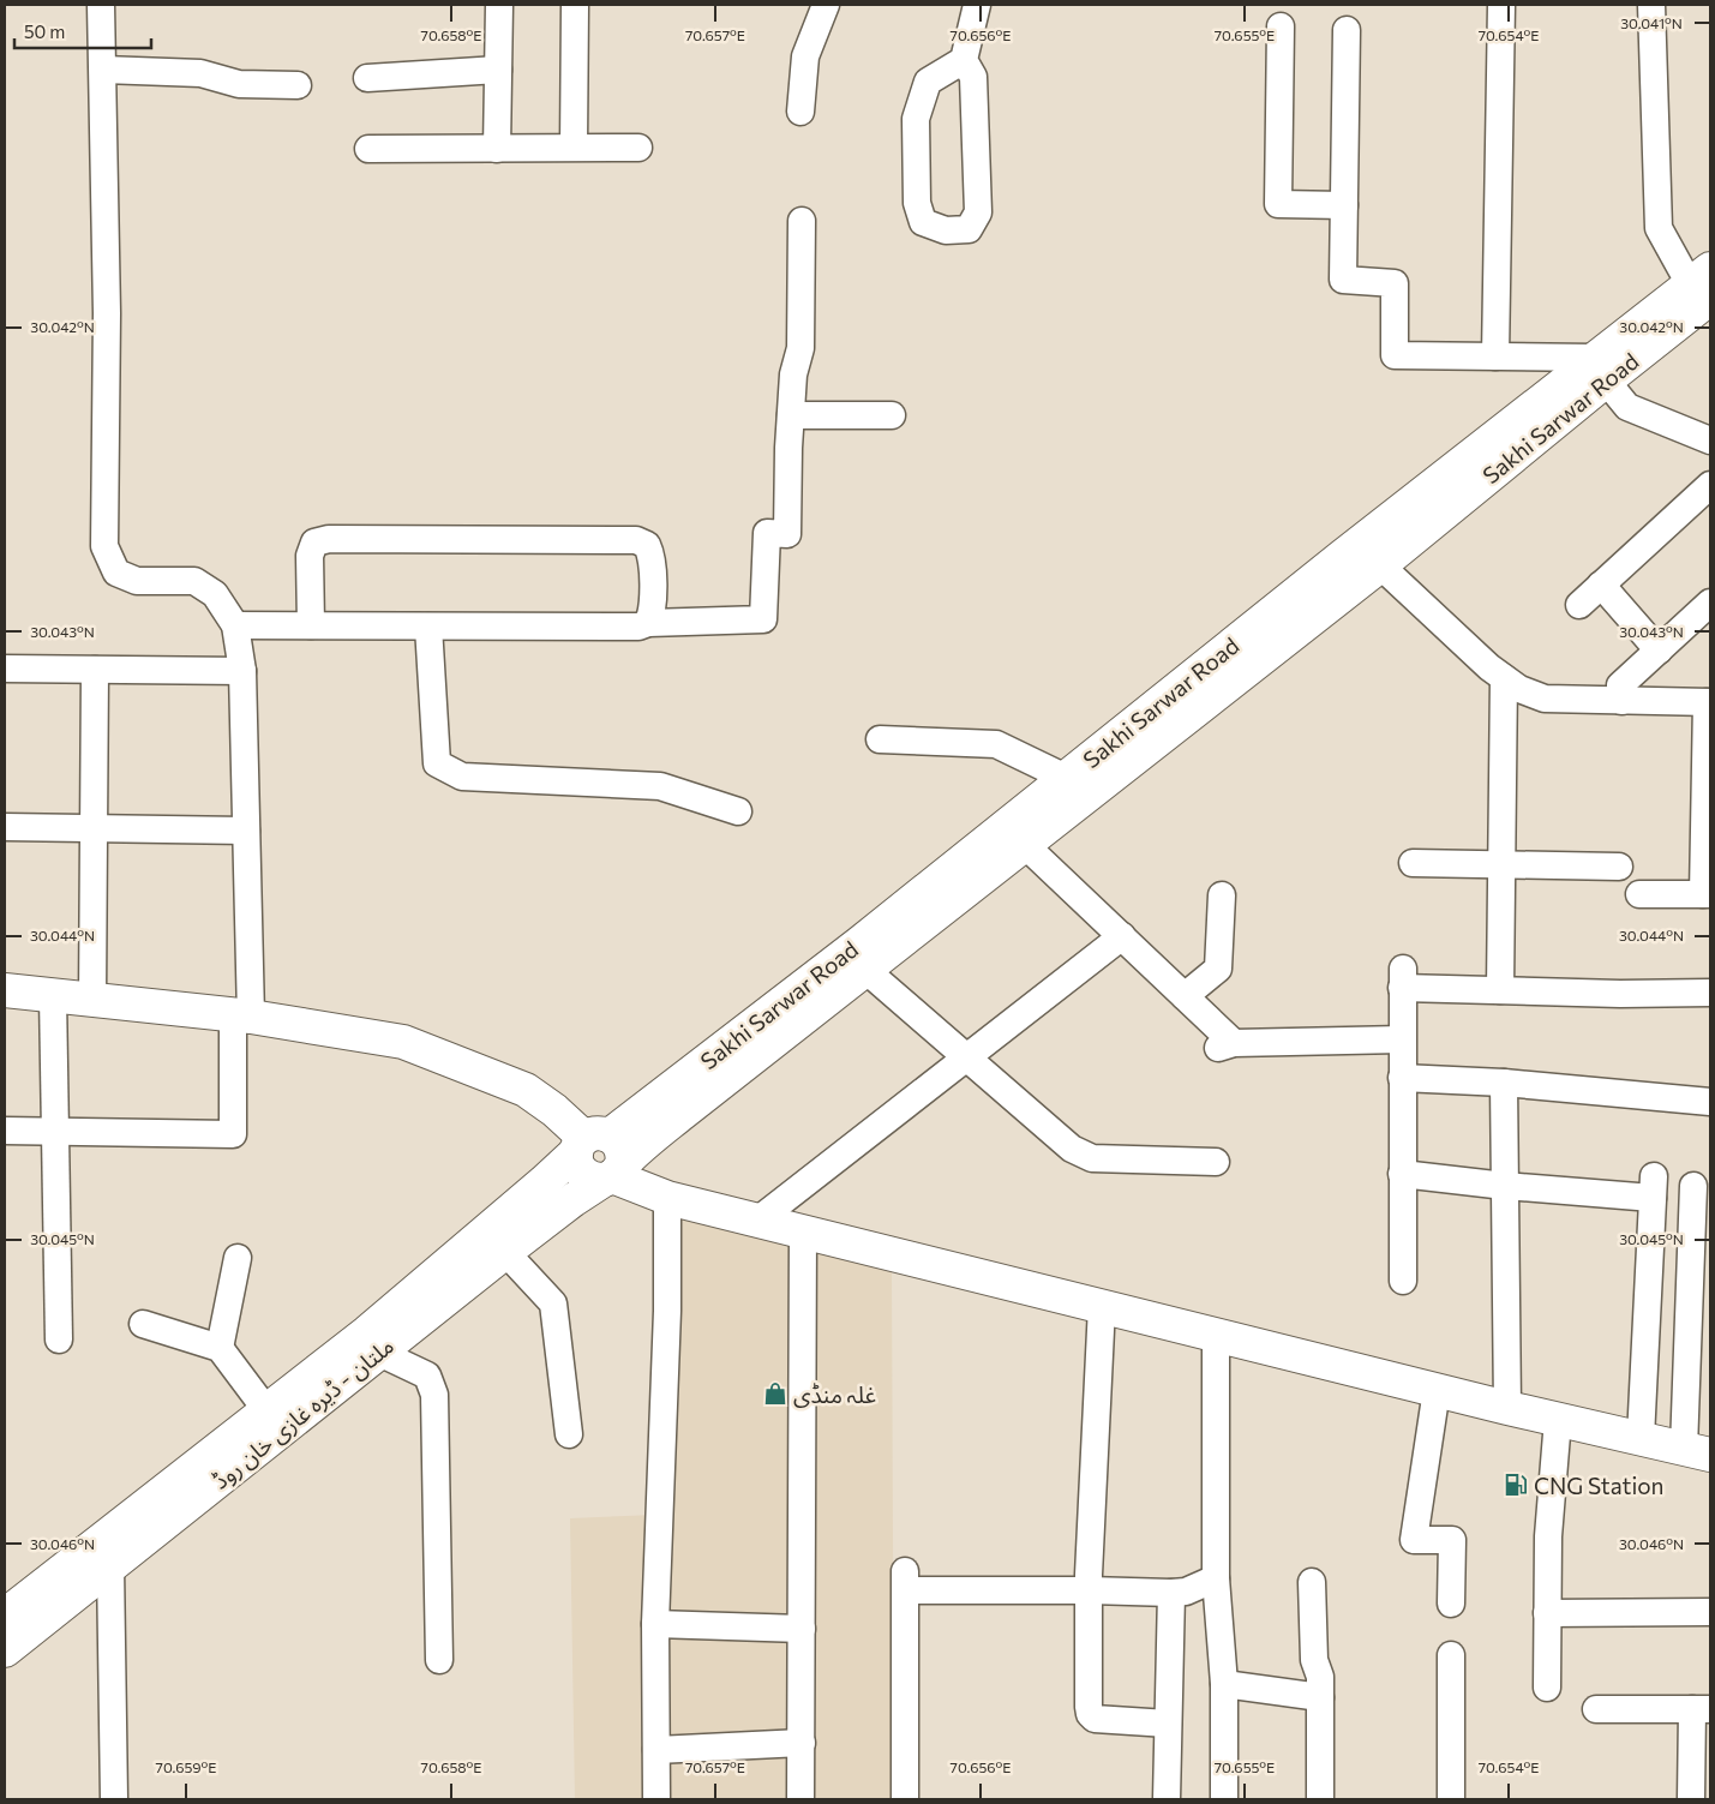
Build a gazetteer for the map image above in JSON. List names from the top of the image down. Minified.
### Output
{"streets":{"main road":["Sakhi Sarwar Road","ملتان - ڈیرہ غازی خان روڈ"]},"crossings":[["Sakhi Sarwar Road","ملتان - ڈیرہ غازی خان روڈ"]],"places":{"shop":["غلہ منڈی"],"fuel station":["CNG Station"]},"scale_bar":"50 m","coordinates":["30.041°N","70.658°E","70.657°E","70.656°E","70.655°E","70.654°E","30.042°N","30.043°N","30.044°N","30.045°N","30.046°N","70.659°E"]}
